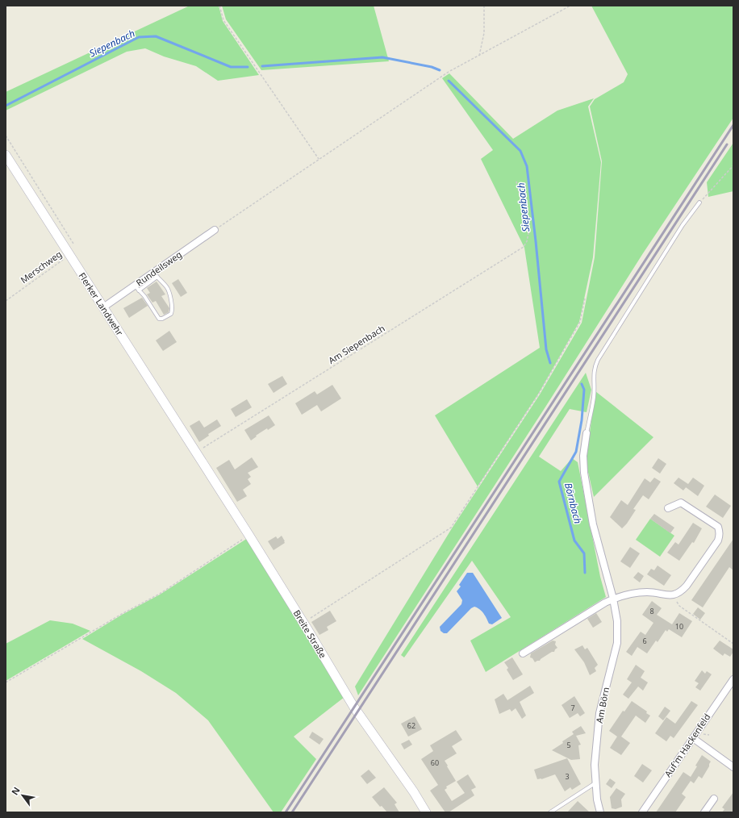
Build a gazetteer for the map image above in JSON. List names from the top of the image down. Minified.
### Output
{"streets":{"street":["Rundeilsweg","Flerker Landwehr","Breite Straße","Am Börn","Auf'm Hackenfeld"],"path":["Merschweg","Am Siepenbach"]},"crossings":[["Merschweg","Flerker Landwehr"],["Rundeilsweg","Flerker Landwehr"],["Flerker Landwehr","Am Siepenbach"],["Flerker Landwehr","Breite Straße"],["Am Siepenbach","Breite Straße"]],"water":["Siepenbach","Börnbach"],"house_numbers":["8","10","6","7","62","5","60","3"],"north":"top left"}
